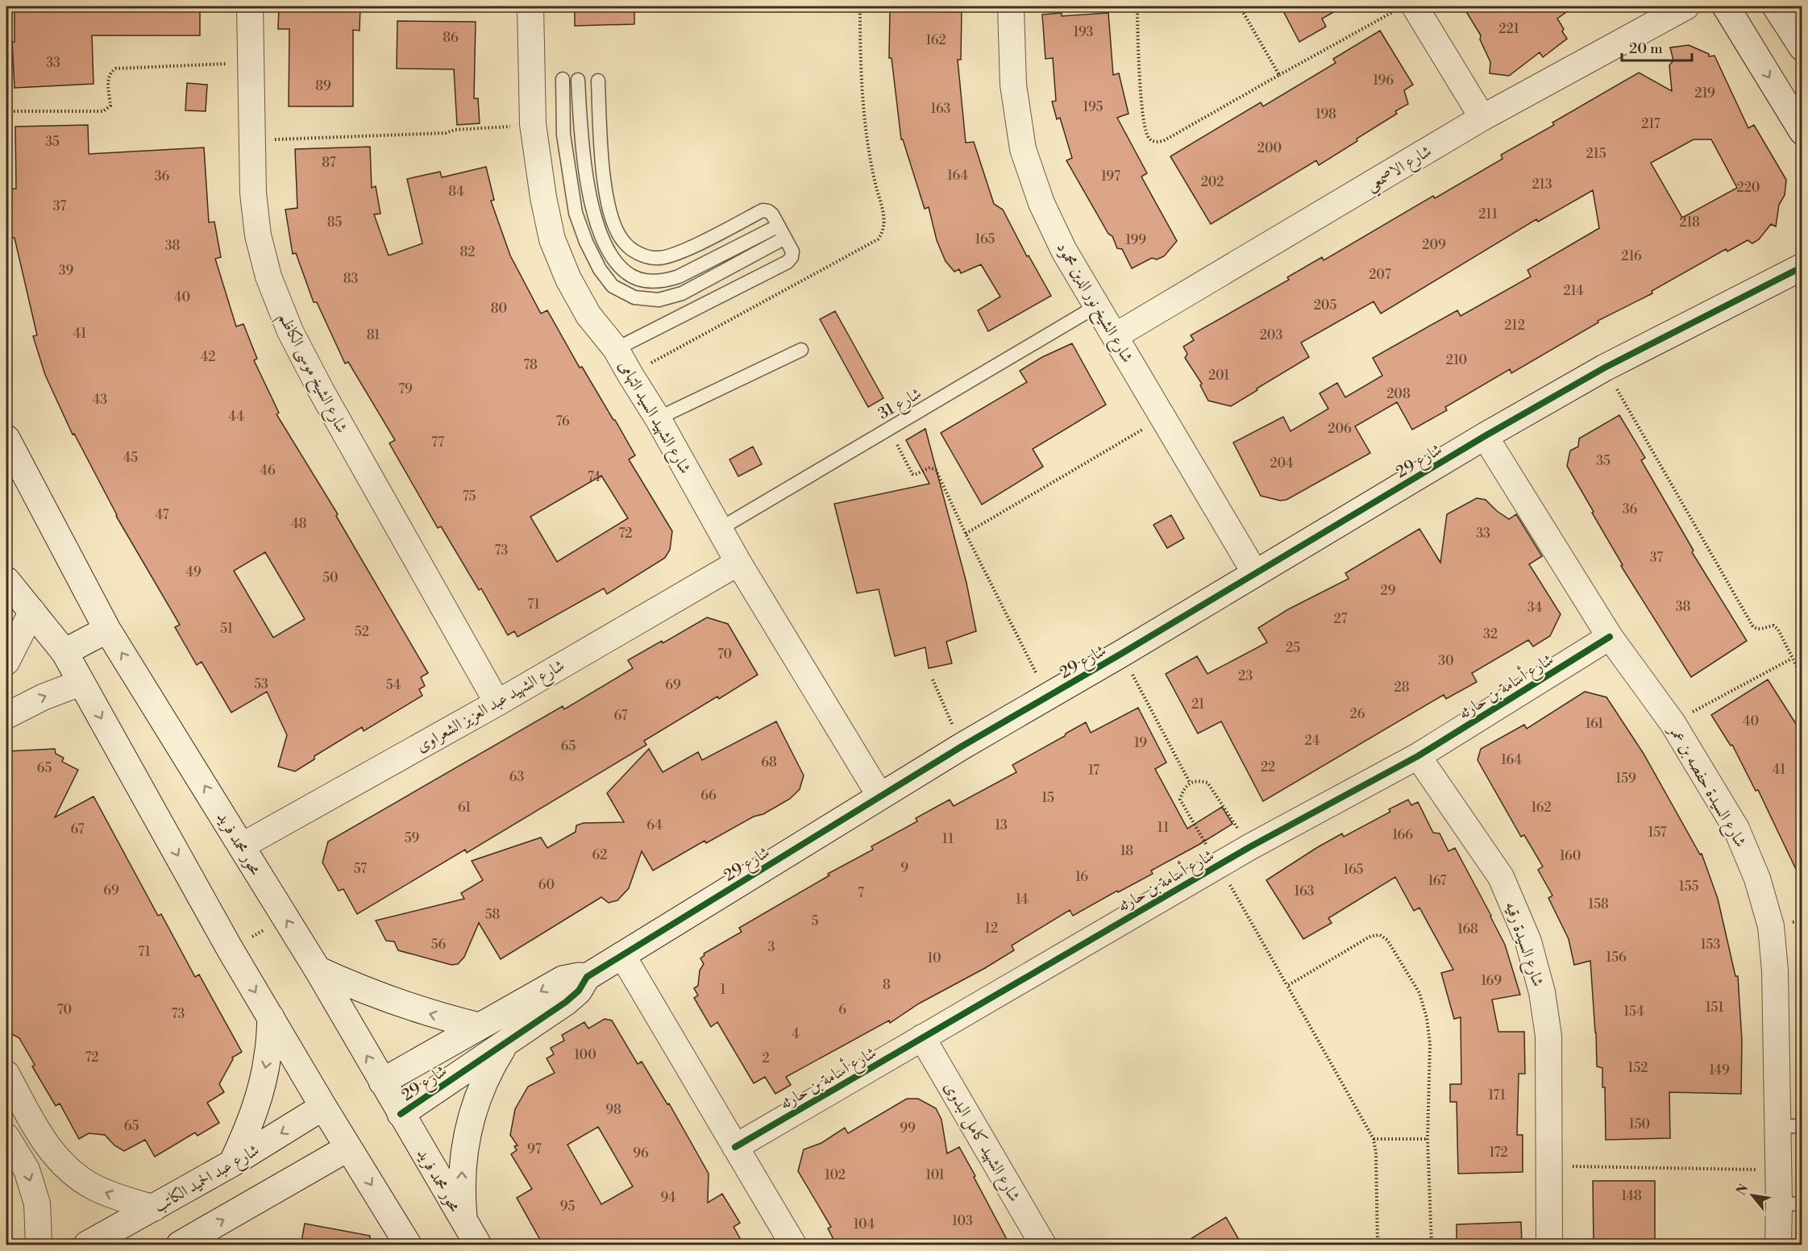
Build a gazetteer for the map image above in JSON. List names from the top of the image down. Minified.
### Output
{"streets":{"street":["شارع الاصمعي","شارع الشيخ نور الدين محمود","شارع الشيخ موسى الكاظم","شارع الشهيد السيد التهامى","شارع 29","شارع أسامة بن حارثه","شارع الشهيد عبد العزيز الشعراوى","شارع السيدة حفصه بن عمر","محور محمد فريد","شارع السيدة رقيه","شارع الشهيد كامل البدوى","شارع عبد الحميد الكاتب"],"lane":["شارع 31"]},"crossings":[["شارع الاصمعي","شارع الشيخ نور الدين محمود"],["شارع الشيخ نور الدين محمود","شارع 31"],["شارع الشيخ نور الدين محمود","شارع 29"],["شارع الشيخ موسى الكاظم","شارع الشهيد عبد العزيز الشعراوى"],["شارع 31","شارع الشهيد السيد التهامى"],["شارع الشهيد السيد التهامى","شارع 29"],["شارع الشهيد السيد التهامى","شارع الشهيد عبد العزيز الشعراوى"],["شارع 29","شارع السيدة حفصه بن عمر"],["شارع 29","محور محمد فريد"],["شارع أسامة بن حارثه","شارع السيدة حفصه بن عمر"],["شارع أسامة بن حارثه","شارع السيدة رقيه"],["شارع أسامة بن حارثه","شارع الشهيد كامل البدوى"],["شارع الشهيد عبد العزيز الشعراوى","محور محمد فريد"]],"house_numbers":["221","193","86","162","33","196","89","219","195","163","198","217","35","200","215","87","164","36","197","202","213","220","84","37","211","85","218","165","199","209","38","82","216","39","207","83","214","40","205","80","212","41","81","203","42","210","78","201","79","208","43","44","76","206","77","45","35","204","46","74","75","36","47","48","72","33","73","37","49","50","29","71","38","34","27","51","52","32","25","70","30","23","53","54","69","28","21","26","67","40","161","24","19","65","164","68","22","65","41","17","63","159","66","15","61","162","64","13","11","67","157","166","59","11","18","62","160","9","57","165","16","167","60","155","69","163","7","14","158","58","5","12","168","56","153","3","71","156","10","169","8","1","151","70","6","154","73","4","100","72","2","152","149","171","98","150","65","99","97","172","96","102","101","148","94","95","103","104"],"scale_bar":"20 m","north":"top left"}
